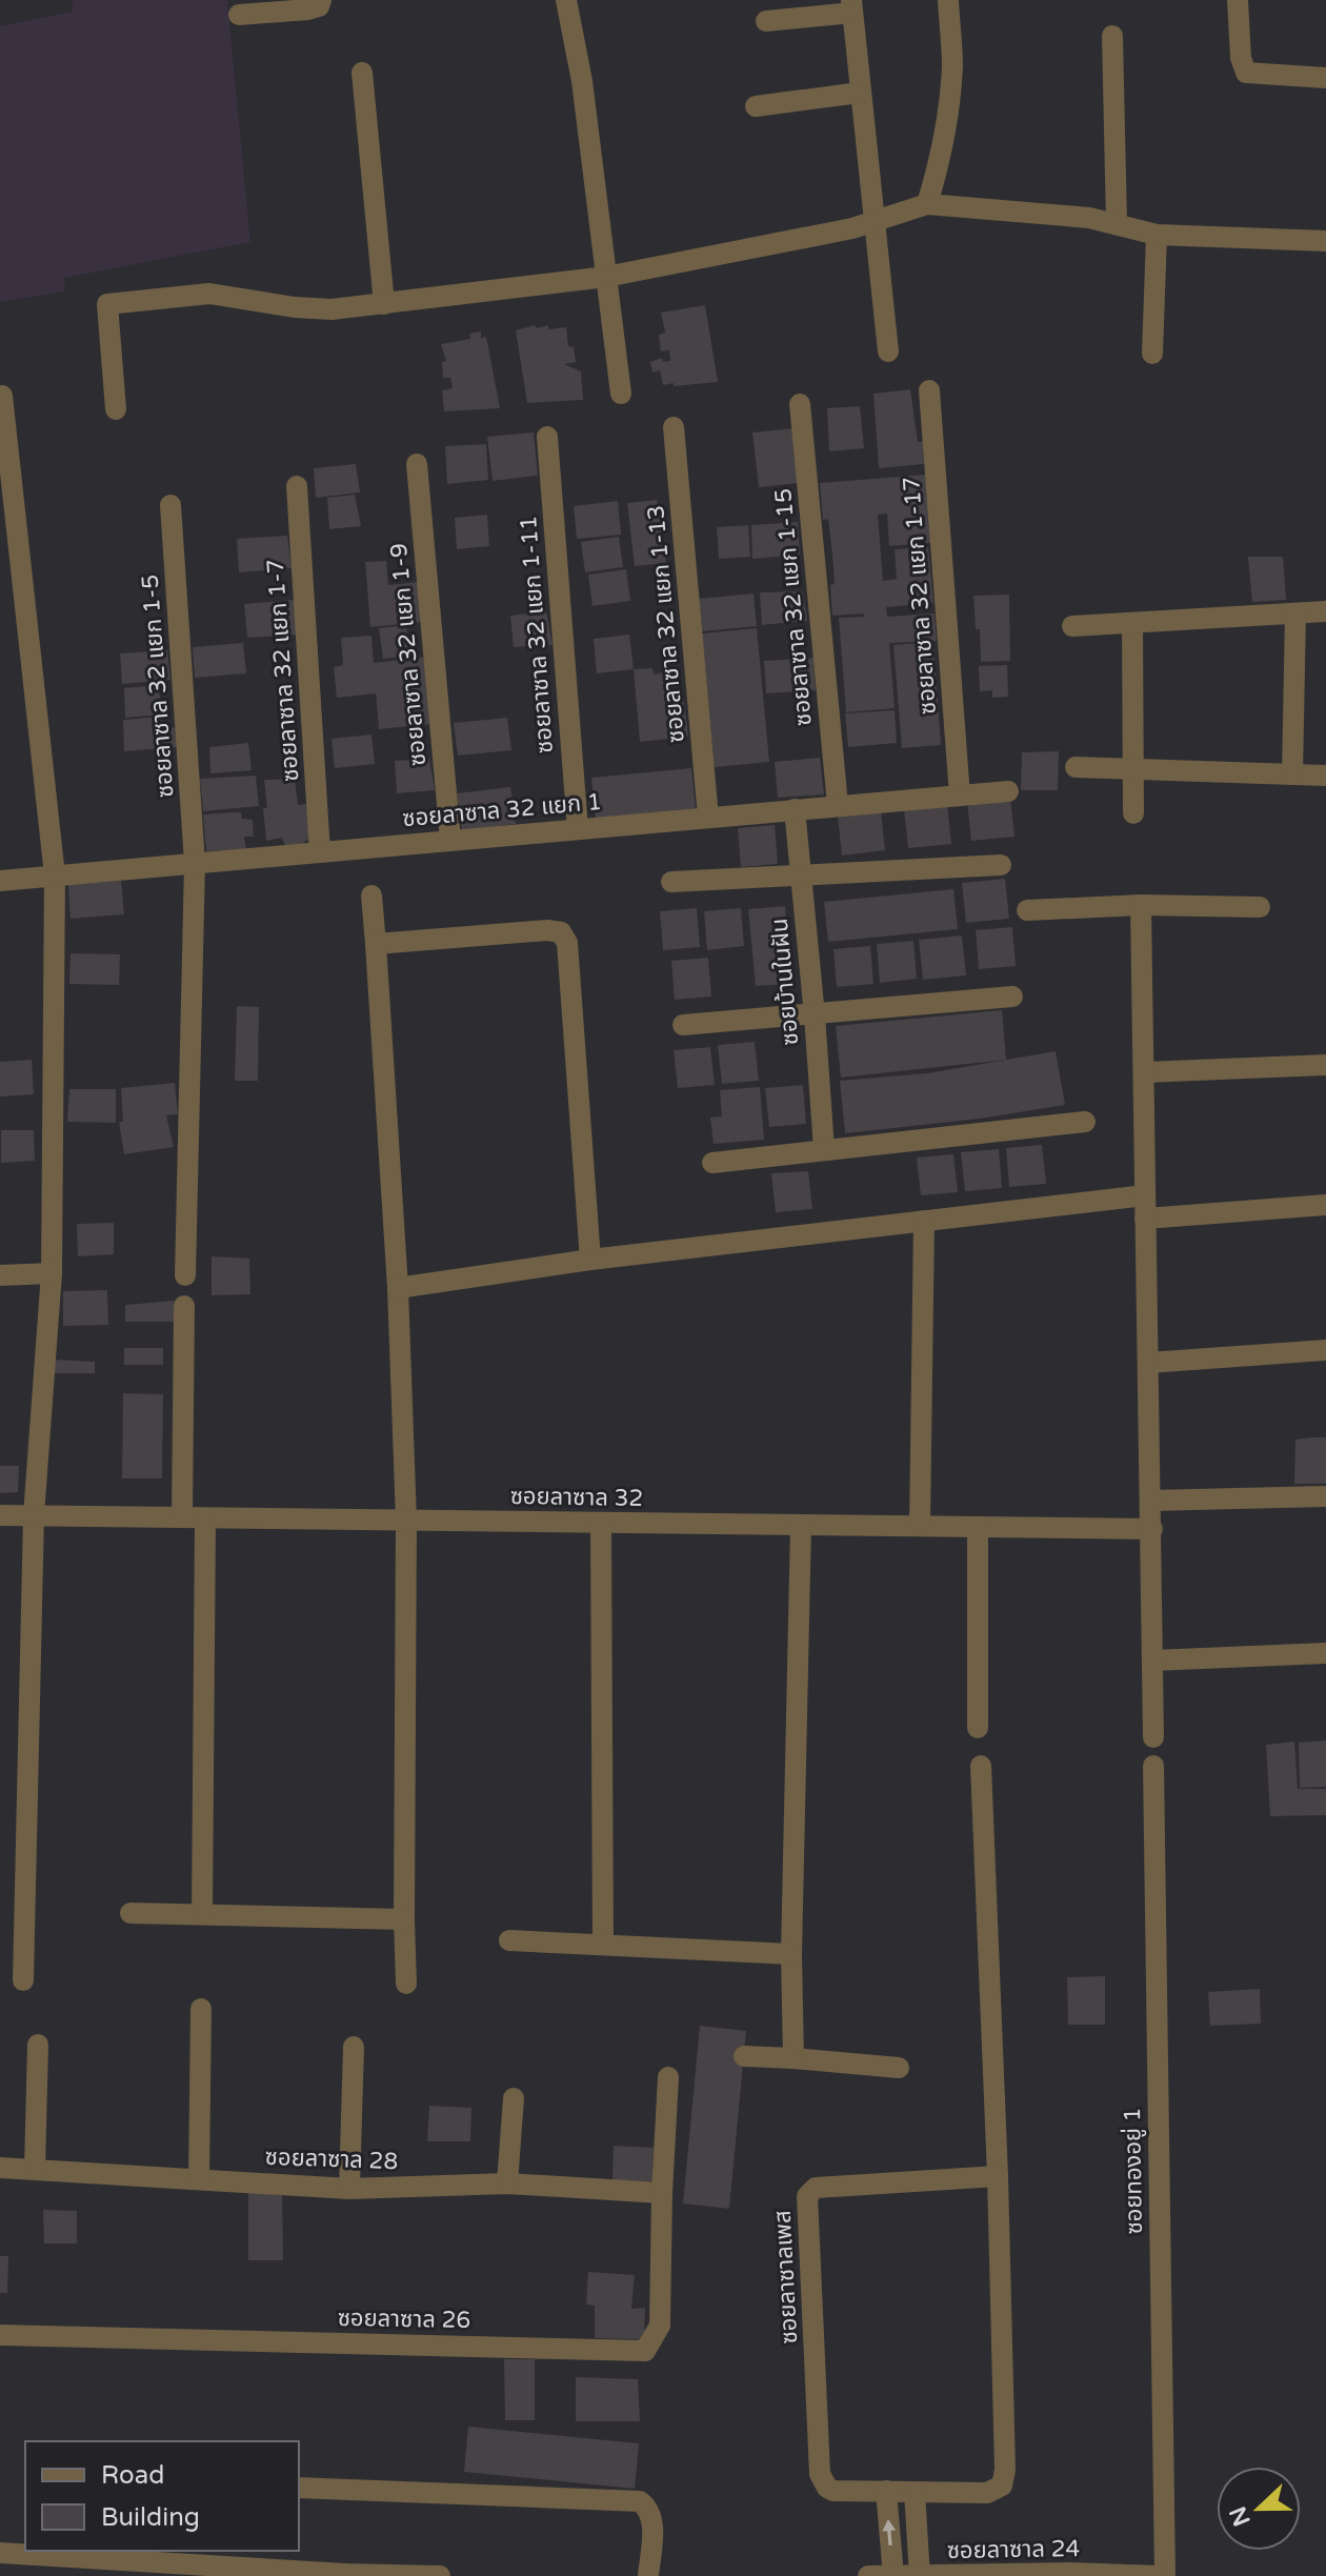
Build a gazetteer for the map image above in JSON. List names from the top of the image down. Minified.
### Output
{"streets":{"street":["ซอยลาซาล 32 แยก 1-17","ซอยลาซาล 32 แยก 1-15","ซอยลาซาล 32 แยก 1-13","ซอยลาซาล 32 แยก 1-11","ซอยลาซาล 32 แยก 1-9","ซอยลาซาล 32 แยก 1-7","ซอยลาซาล 32 แยก 1-5","ซอยลาซาล 32 แยก 1","ซอยบ้านในฝัน","ซอยลาซาล 32","ซอยลาซาล 28","ซอยทองอยู่ 1","ซอยลาซาลเพส","ซอยลาซาล 26","ซอยลาซาล 24"]},"crossings":[["ซอยลาซาล 32 แยก 1-17","ซอยลาซาล 32 แยก 1"],["ซอยลาซาล 32 แยก 1-15","ซอยลาซาล 32 แยก 1"],["ซอยลาซาล 32 แยก 1-13","ซอยลาซาล 32 แยก 1"],["ซอยลาซาล 32 แยก 1-11","ซอยลาซาล 32 แยก 1"],["ซอยลาซาล 32 แยก 1-9","ซอยลาซาล 32 แยก 1"],["ซอยลาซาล 32 แยก 1-7","ซอยลาซาล 32 แยก 1"],["ซอยลาซาล 32 แยก 1-5","ซอยลาซาล 32 แยก 1"],["ซอยลาซาล 32 แยก 1","ซอยบ้านในฝัน"],["ซอยลาซาล 28","ซอยลาซาล 26"],["ซอยทองอยู่ 1","ซอยลาซาล 24"]],"legend":["Road","Building"],"north":"left"}
